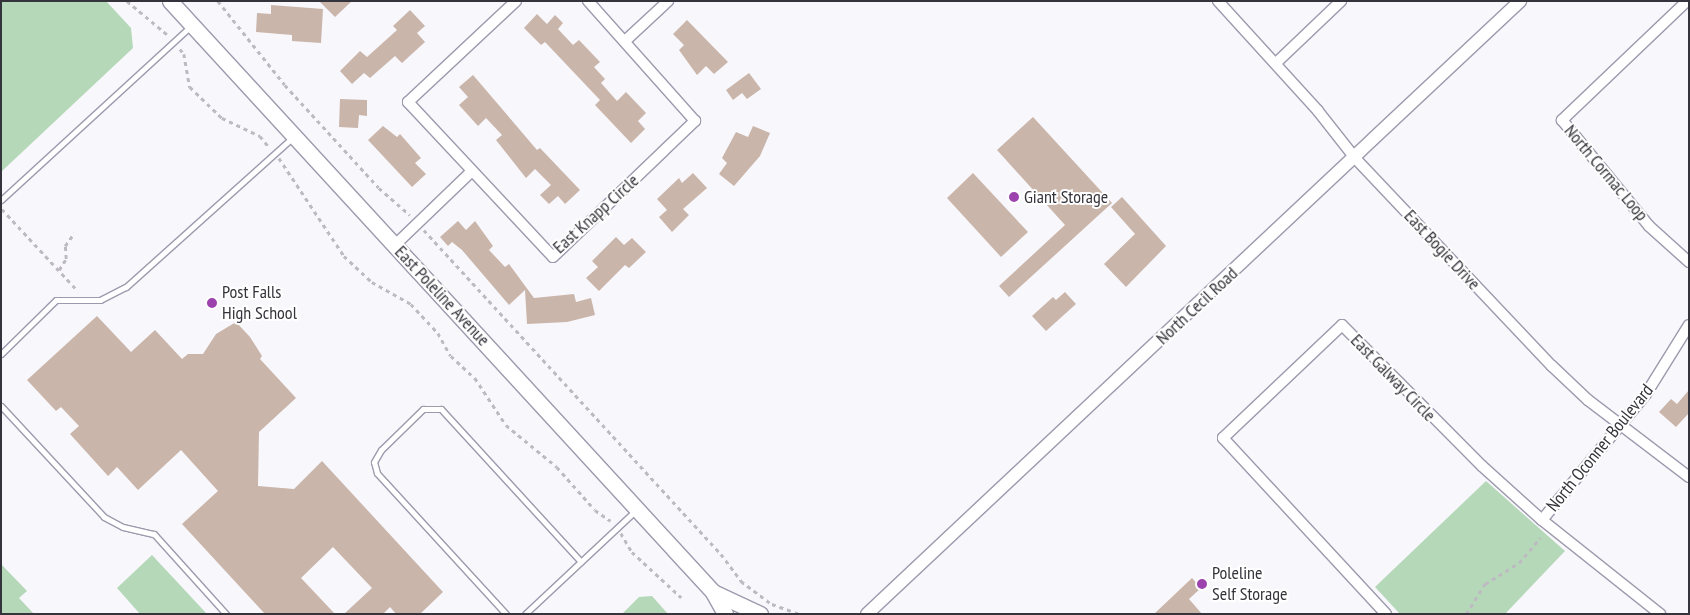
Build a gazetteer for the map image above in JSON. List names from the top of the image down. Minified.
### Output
{"streets":{"main road":["East Poleline Avenue"],"street":["North Cormac Loop","East Knapp Circle","East Bogie Drive","North Cecil Road","East Galway Circle","North Oconner Boulevard"]},"crossings":[["East Bogie Drive","North Cecil Road"],["East Bogie Drive","North Oconner Boulevard"],["East Galway Circle","North Oconner Boulevard"]],"places":["Giant Storage","Post Falls High School","Poleline Self Storage"]}
